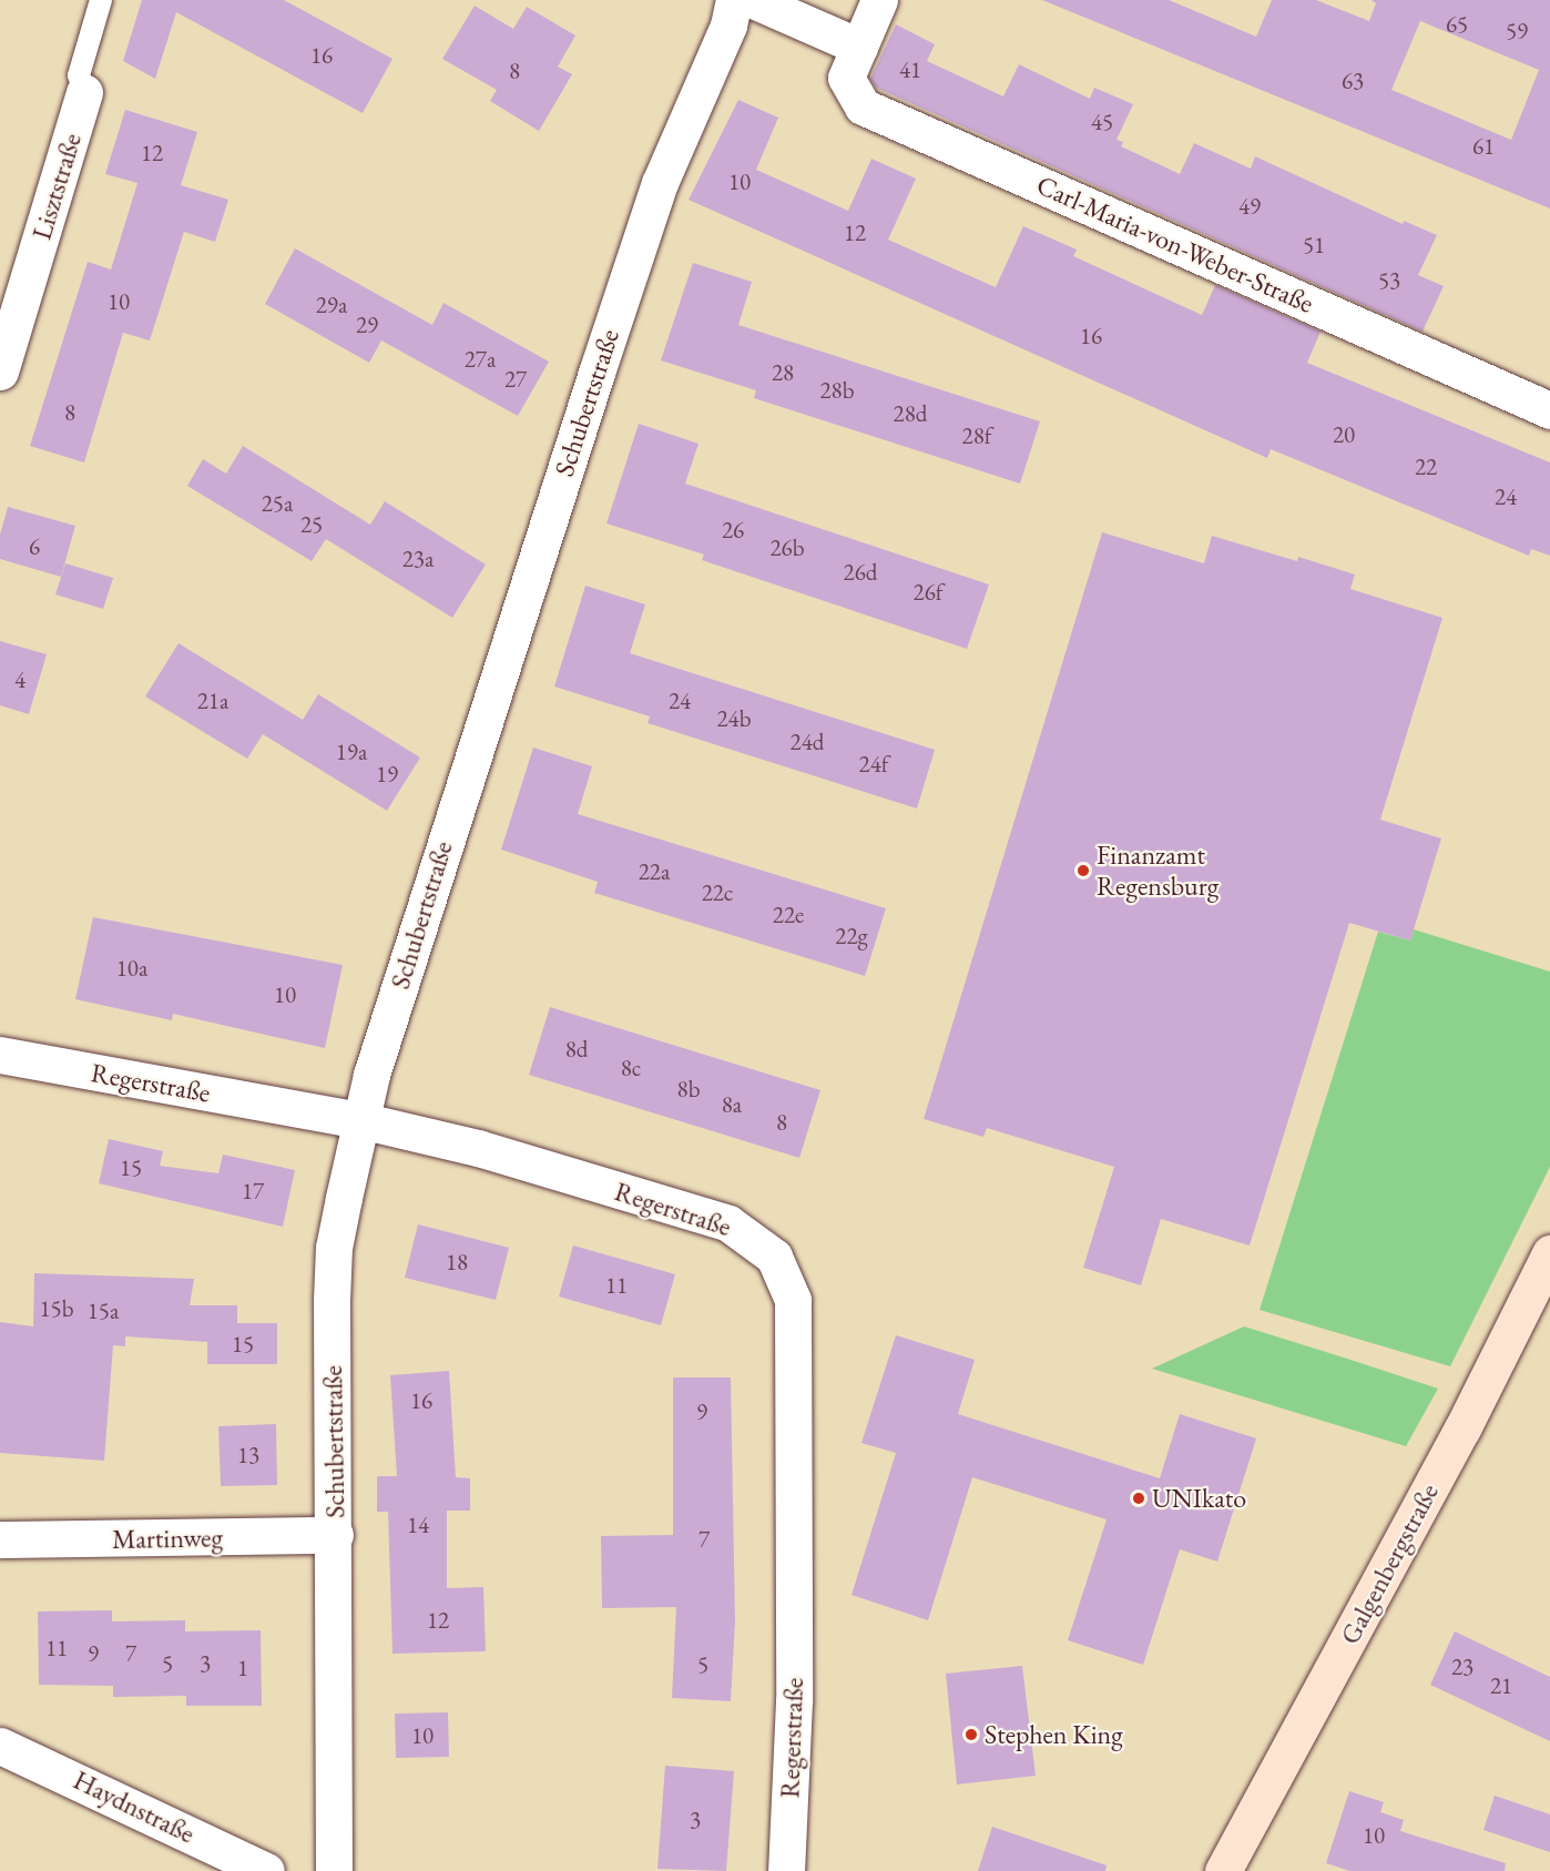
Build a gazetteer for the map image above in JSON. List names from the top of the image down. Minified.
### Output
{"streets":{"street":["Lisztstraße","Carl-Maria-von-Weber-Straße","Schubertstraße","Regerstraße","Martinweg","Galgenbergstraße","Haydnstraße"]},"crossings":[["Schubertstraße","Regerstraße"],["Schubertstraße","Martinweg"]],"places":["Finanzamt Regensburg","UNIkato","Stephen King"],"house_numbers":["65","59","16","41","8","63","45","61","12","10","49","12","51","53","10","29a","29","16","27a","28","27","28b","8","28d","20","28f","22","24","25a","25","26","6","26b","23a","26d","26f","4","21a","24","24b","24d","19a","24f","19","22a","22c","22e","22g","10a","10","8d","8c","8b","8a","8","15","17","18","11","15b","15a","15","16","9","13","14","7","12","11","9","7","5","3","5","23","1","21","10","3","10"]}
